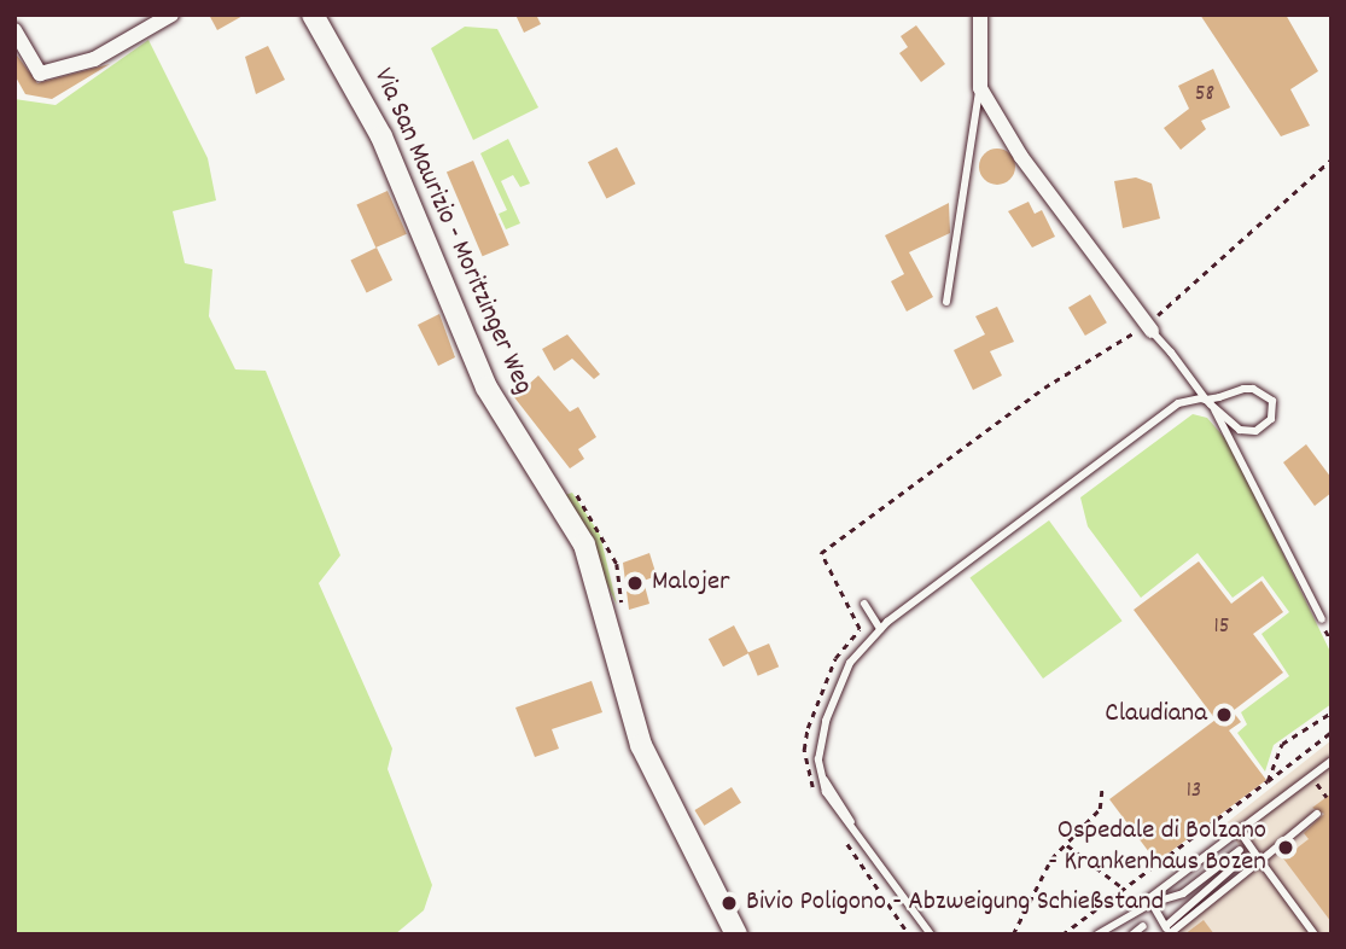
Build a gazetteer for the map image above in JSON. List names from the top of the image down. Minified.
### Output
{"streets":{"main road":["Via San Maurizio - Moritzinger Weg"]},"places":["Malojer","Claudiana","Ospedale di Bolzano - Krankenhaus Bozen","Bivio Poligono - Abzweigung Schießstand"],"house_numbers":["58","15","13"]}
